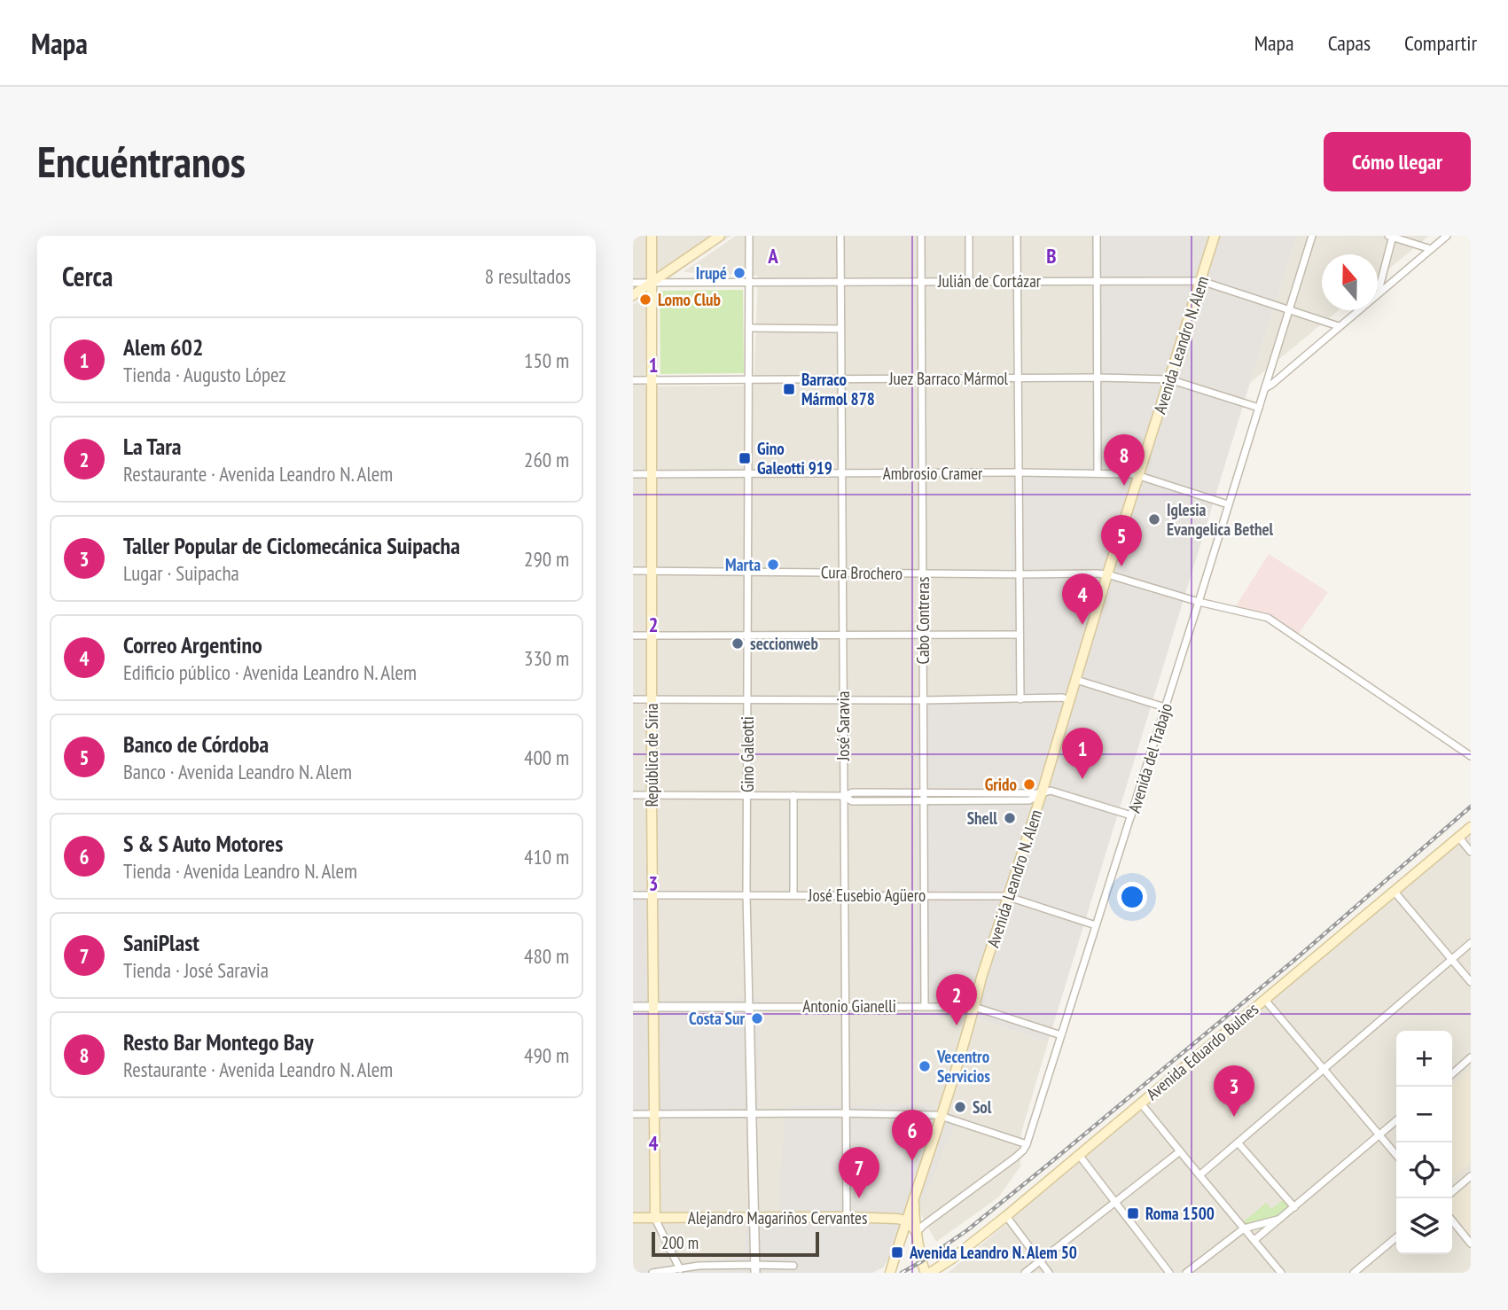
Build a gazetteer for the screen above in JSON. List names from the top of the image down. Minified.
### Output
{"streets":{"main road":["Avenida Leandro N. Alem","República de Siria","Avenida Eduardo Bulnes","Alejandro Magariños Cervantes"],"street":["Julián de Cortázar","Juez Barraco Mármol","Ambrosio Cramer","Cura Brochero","Cabo Contreras","José Saravia","Gino Galeotti","Avenida del Trabajo","José Eusebio Agüero","Antonio Gianelli"]},"crossings":[["Julián de Cortázar","Avenida Leandro N. Alem"],["Julián de Cortázar","Cabo Contreras"],["Julián de Cortázar","José Saravia"],["Julián de Cortázar","Gino Galeotti"],["Julián de Cortázar","República de Siria"],["Julián de Cortázar","Avenida del Trabajo"],["Avenida Leandro N. Alem","Juez Barraco Mármol"],["Avenida Leandro N. Alem","Ambrosio Cramer"],["Avenida Leandro N. Alem","Cura Brochero"],["Avenida Leandro N. Alem","Avenida del Trabajo"],["Avenida Leandro N. Alem","José Eusebio Agüero"],["Avenida Leandro N. Alem","Antonio Gianelli"],["Avenida Leandro N. Alem","Avenida Eduardo Bulnes"],["Avenida Leandro N. Alem","Alejandro Magariños Cervantes"],["Juez Barraco Mármol","Cabo Contreras"],["Juez Barraco Mármol","José Saravia"],["Juez Barraco Mármol","Gino Galeotti"],["Juez Barraco Mármol","República de Siria"],["Juez Barraco Mármol","Avenida del Trabajo"],["Ambrosio Cramer","Cabo Contreras"],["Ambrosio Cramer","José Saravia"],["Ambrosio Cramer","Gino Galeotti"],["Ambrosio Cramer","República de Siria"],["Ambrosio Cramer","Avenida del Trabajo"],["Cura Brochero","Cabo Contreras"],["Cura Brochero","José Saravia"],["Cura Brochero","Gino Galeotti"],["Cura Brochero","República de Siria"],["Cura Brochero","Avenida del Trabajo"],["Cabo Contreras","José Eusebio Agüero"],["Cabo Contreras","Antonio Gianelli"],["José Saravia","José Eusebio Agüero"],["José Saravia","Antonio Gianelli"],["José Saravia","Alejandro Magariños Cervantes"],["Gino Galeotti","José Eusebio Agüero"],["Gino Galeotti","Antonio Gianelli"],["Gino Galeotti","Alejandro Magariños Cervantes"],["República de Siria","José Eusebio Agüero"],["República de Siria","Antonio Gianelli"],["República de Siria","Alejandro Magariños Cervantes"],["Avenida del Trabajo","José Eusebio Agüero"],["Avenida del Trabajo","Antonio Gianelli"]],"places":{"other":["Irupé","Lomo Club","Iglesia Evangelica Bethel","Marta","seccionweb","Grido","Shell","Costa Sur","Vecentro Servicios","Sol"],"transit":["Barraco Mármol 878","Gino Galeotti 919","Roma 1500","Avenida Leandro N. Alem 50"]},"scale_bar":"200 m","north":"top","page":{"header":"Mapa","nav":["Mapa","Capas","Compartir"],"buttons":"Cómo llegar","title":"Encuéntranos","heading":["Cerca","8 resultados"],"list":[{"mark":"1","name":"Alem 602","note":"Tienda · Augusto López","value":"150 m"},{"mark":"2","name":"La Tara","note":"Restaurante · Avenida Leandro N. Alem","value":"260 m"},{"mark":"3","name":"Taller Popular de Ciclomecánica Suipacha","note":"Lugar · Suipacha","value":"290 m"},{"mark":"4","name":"Correo Argentino","note":"Edificio público · Avenida Leandro N. Alem","value":"330 m"},{"mark":"5","name":"Banco de Córdoba","note":"Banco · Avenida Leandro N. Alem","value":"400 m"},{"mark":"6","name":"S & S Auto Motores","note":"Tienda · Avenida Leandro N. Alem","value":"410 m"},{"mark":"7","name":"SaniPlast","note":"Tienda · José Saravia","value":"480 m"},{"mark":"8","name":"Resto Bar Montego Bay","note":"Restaurante · Avenida Leandro N. Alem","value":"490 m"}],"pins":["8","5","4","1","2","3","6","7"],"map_buttons":["+","−"],"scale":"200 m"},"grid":{"columns":["A","B"],"rows":["1","2","3","4"]}}
